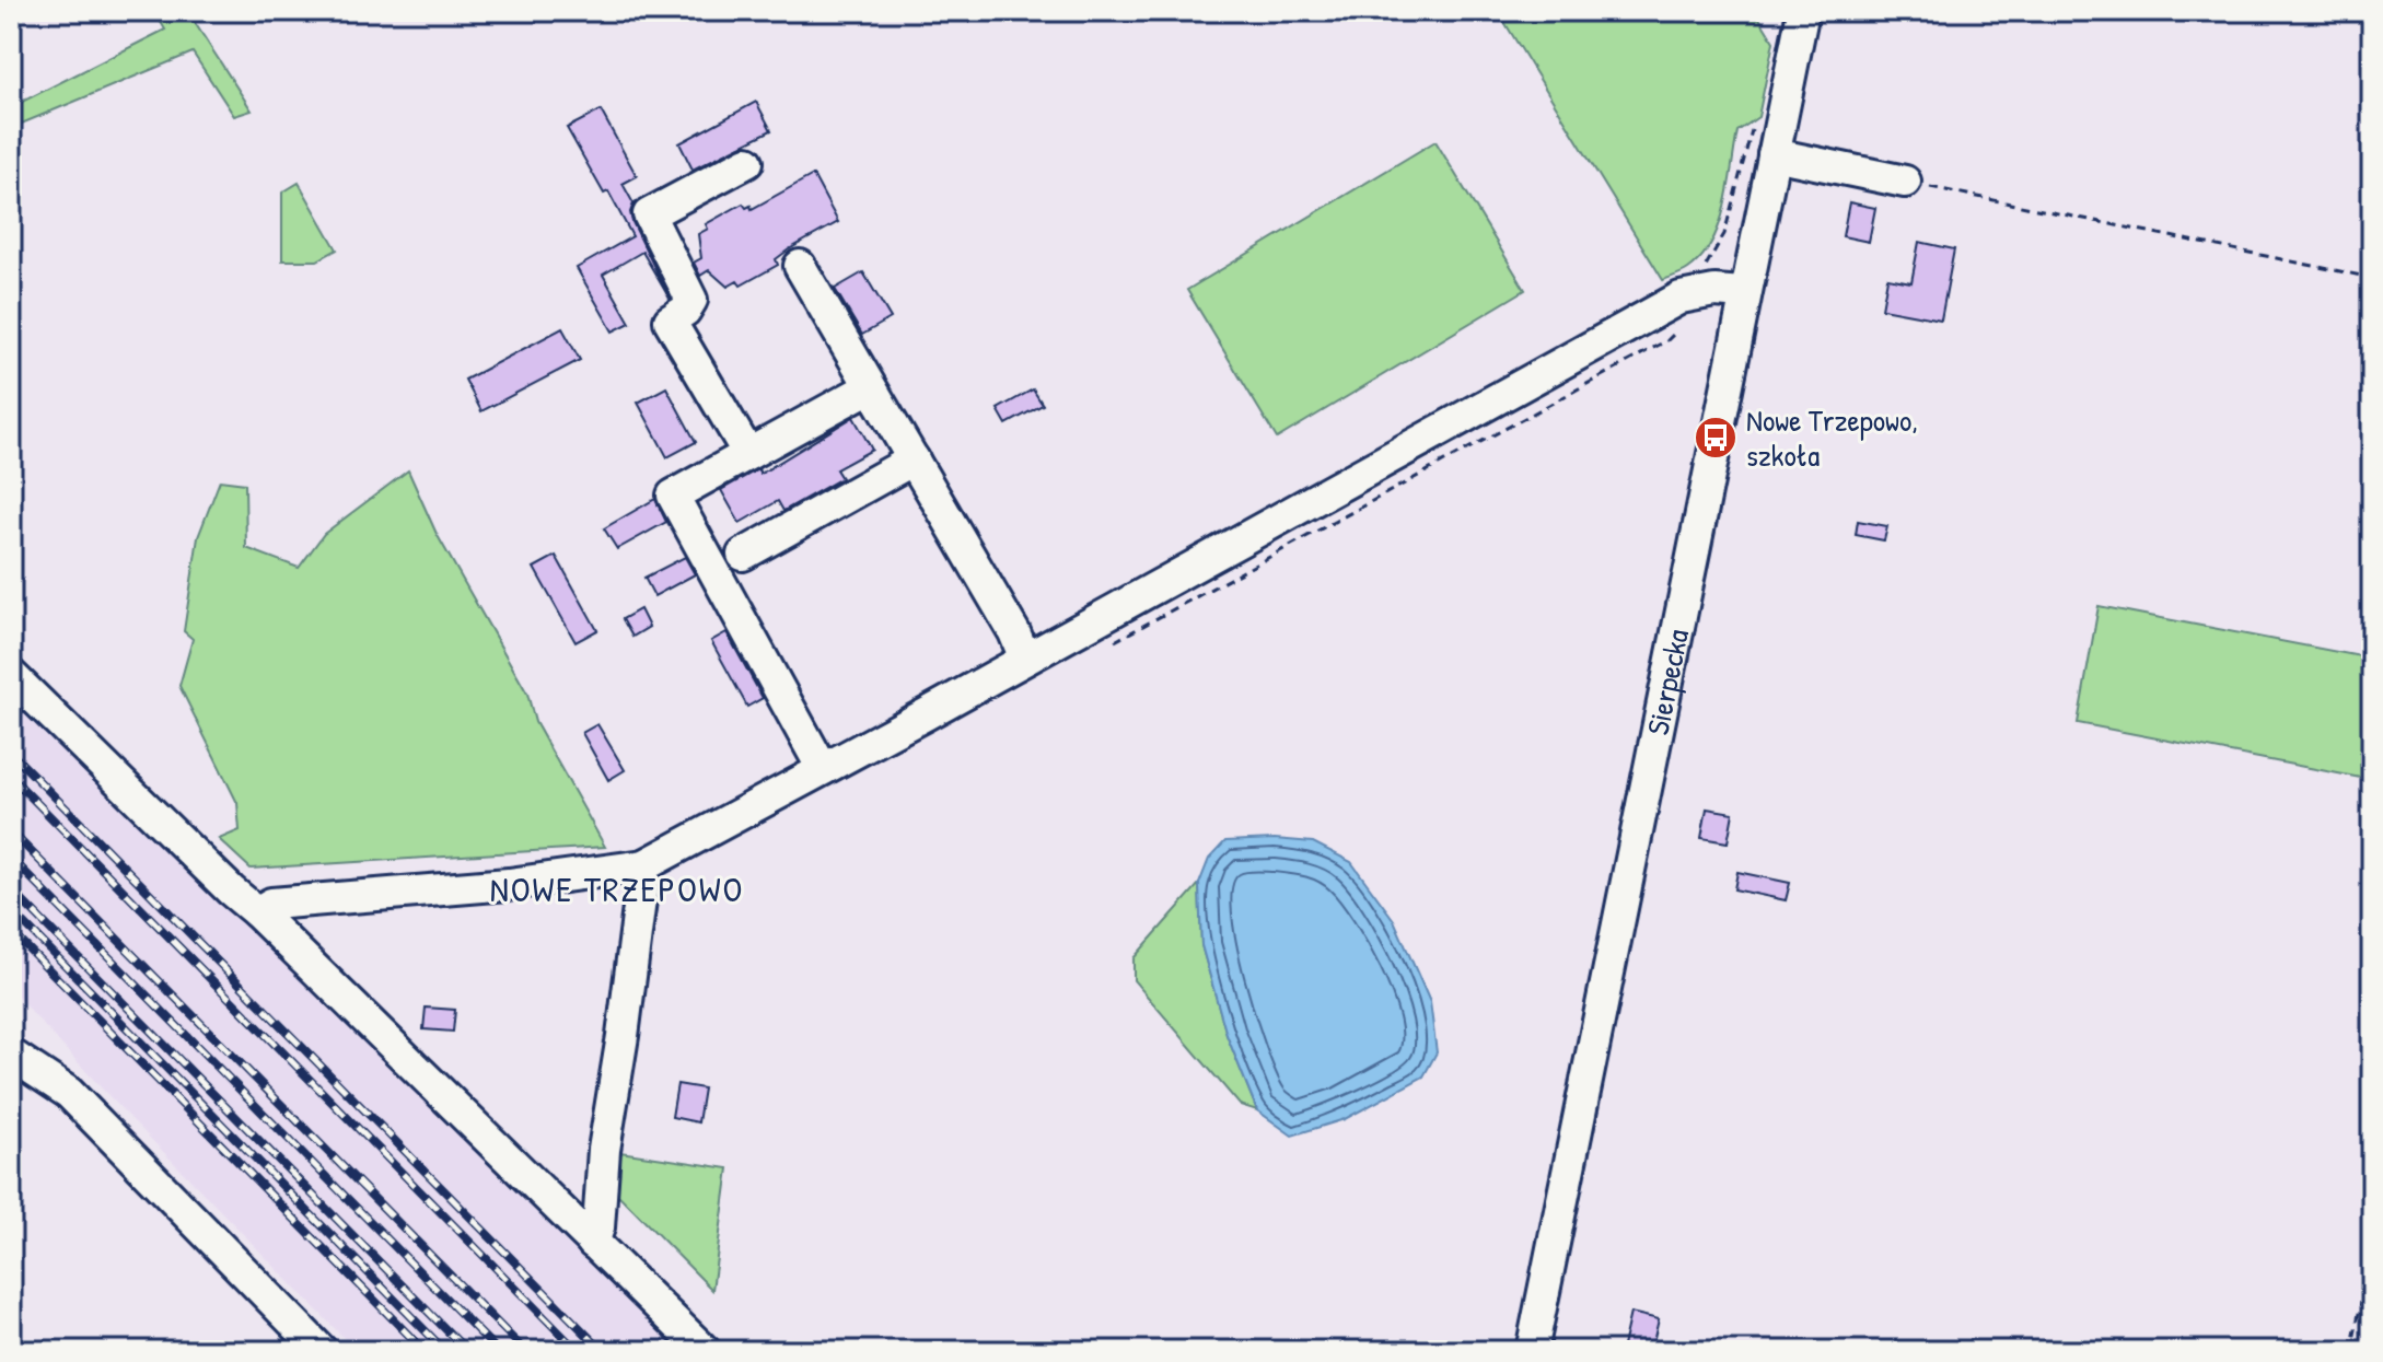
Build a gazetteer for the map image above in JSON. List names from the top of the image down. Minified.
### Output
{"streets":{"street":["Sierpecka"]},"districts":["NOWE TRZEPOWO"],"places":{"bus stop":["Nowe Trzepowo, szkoła"]}}
